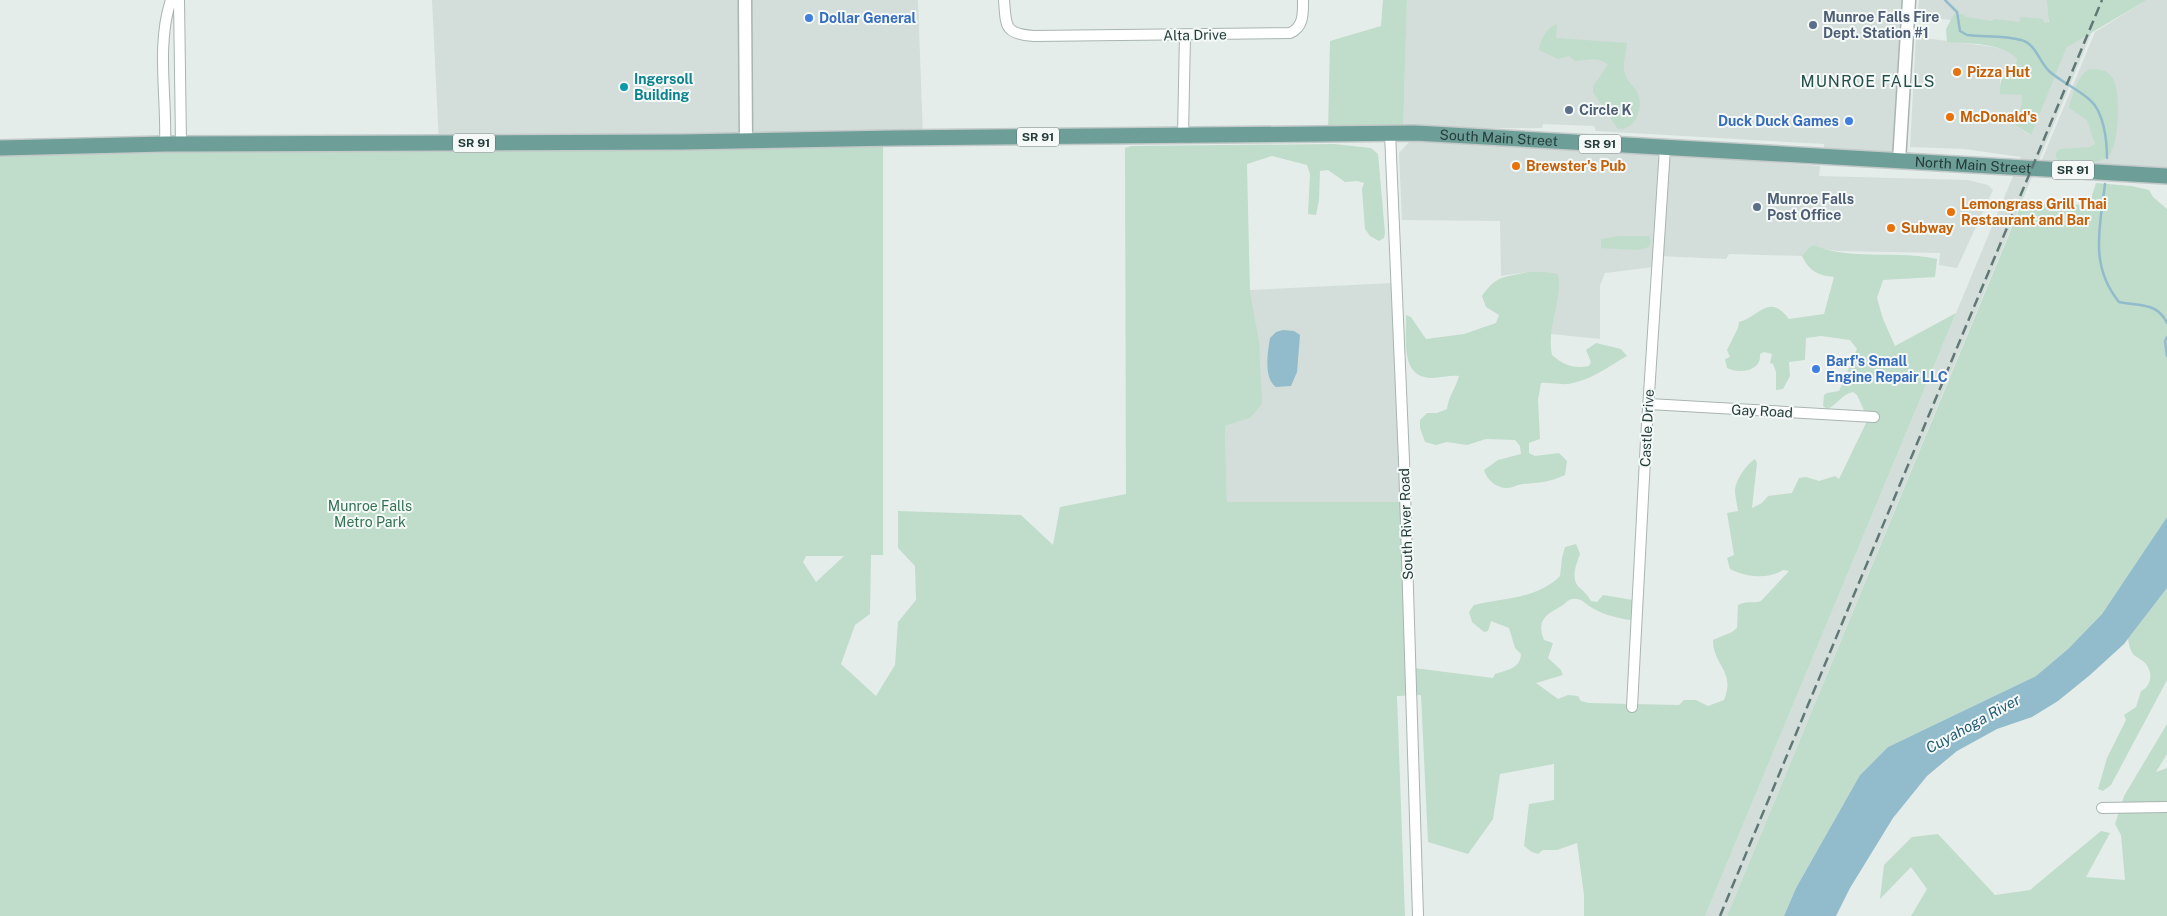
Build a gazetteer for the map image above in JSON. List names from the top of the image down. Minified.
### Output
{"streets":{"main road":["SR 91","South Main Street","North Main Street"],"street":["Alta Drive","Gay Road","Castle Drive","South River Road"]},"crossings":[["SR 91","South Main Street"],["South Main Street","North Main Street"],["South Main Street","Castle Drive"],["South Main Street","South River Road"],["Gay Road","Castle Drive"]],"districts":["MUNROE FALLS"],"water":["Cuyahoga River"],"parks":["Munroe Falls Metro Park"],"places":["Dollar General","Munroe Falls Fire Dept. Station #1","Pizza Hut","Ingersoll Building","Circle K","McDonald's","Duck Duck Games","Brewster's Pub","Munroe Falls Post Office","Lemongrass Grill Thai Restaurant and Bar","Subway","Barf's Small Engine Repair LLC"]}
